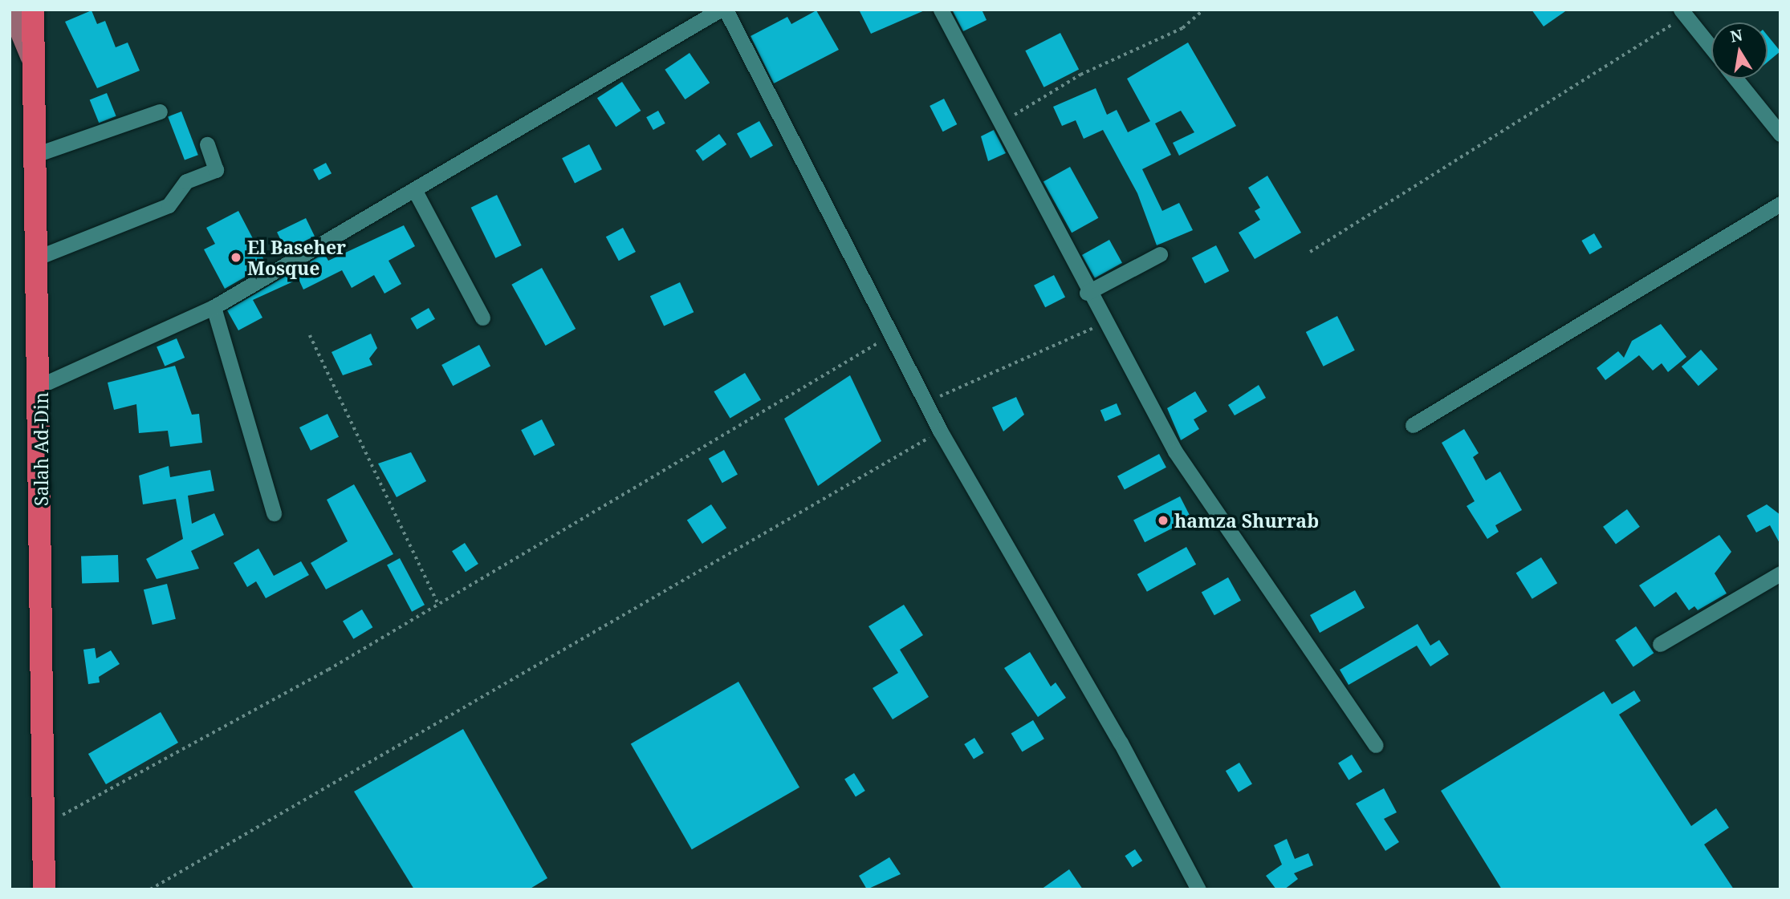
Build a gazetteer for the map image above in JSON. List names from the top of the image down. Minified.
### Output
{"streets":{"highway":["Salah Ad-Din"]},"places":["El Baseher Mosque","hamza Shurrab"],"north":"top"}
